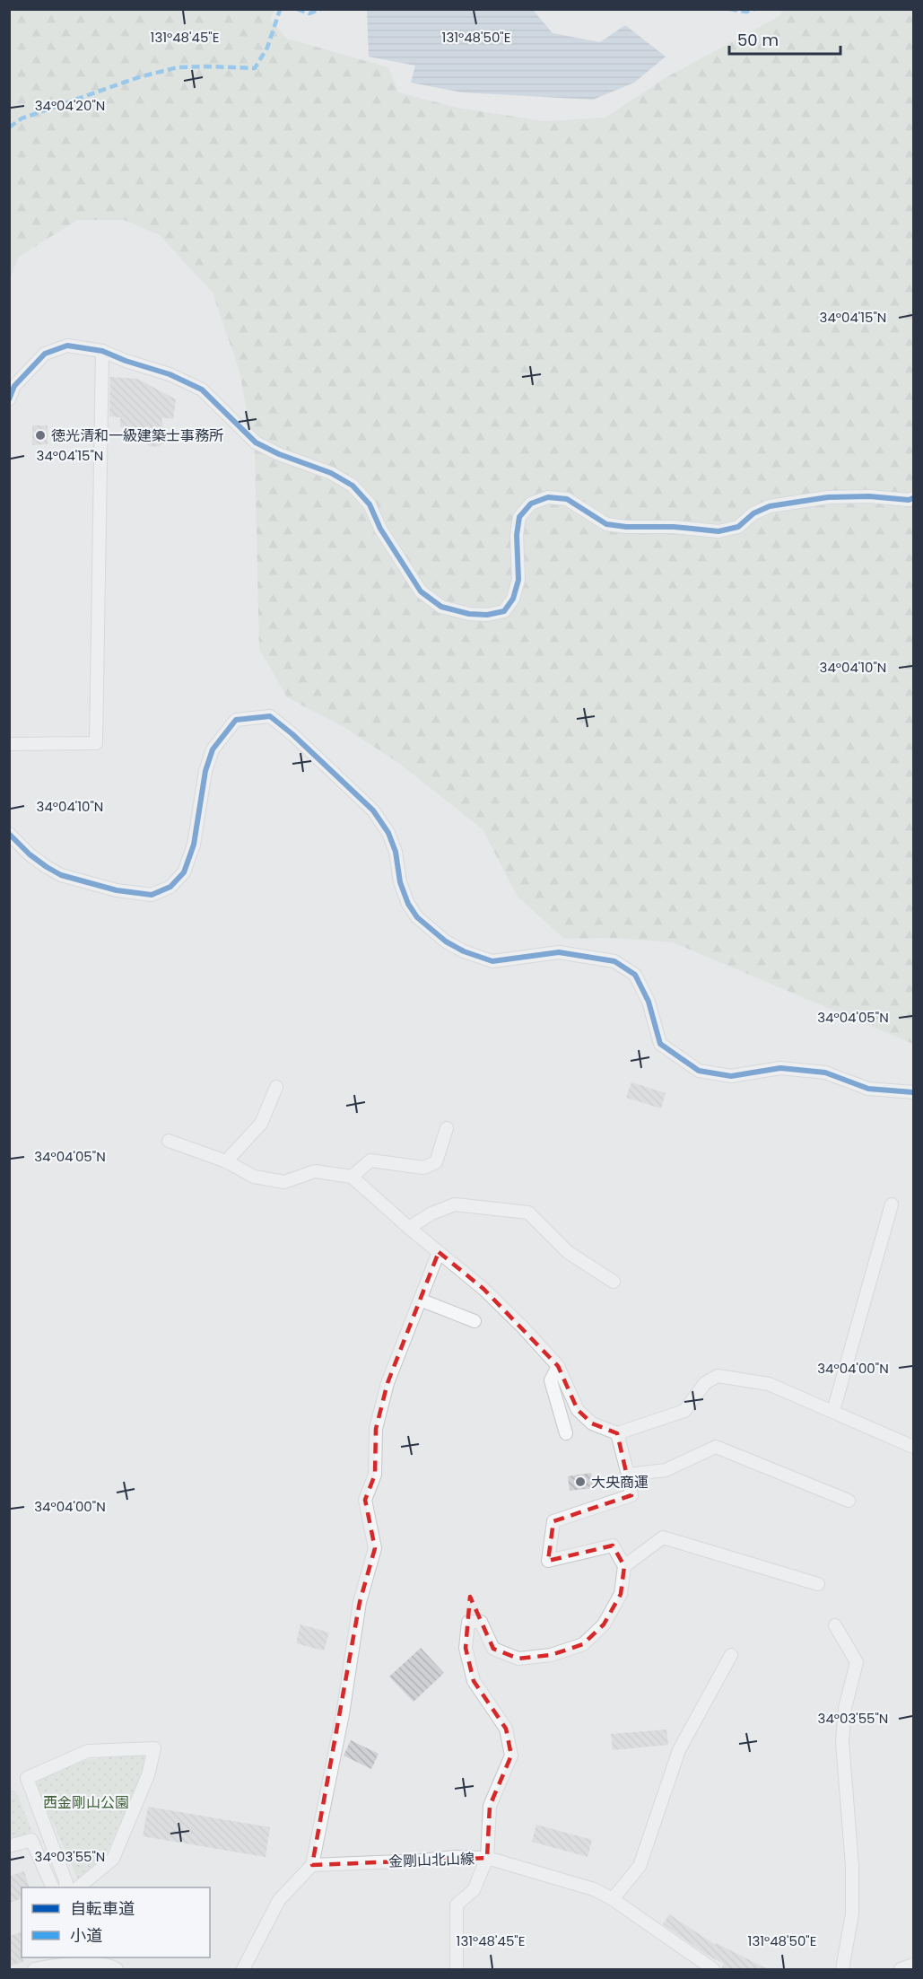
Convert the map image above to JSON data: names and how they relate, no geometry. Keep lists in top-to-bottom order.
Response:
{
  "streets": {
    "street": ["金剛山北山線"]
  },
  "parks": ["西金剛山公園"],
  "places": ["徳光清和一級建築士事務所", "大央商運"],
  "legend": ["自転車道", "小道"],
  "scale_bar": "50 m",
  "coordinates": [
    "131°48'45\"E",
    "131°48'50\"E",
    "34°04'20\"N",
    "34°04'15\"N",
    "34°04'10\"N",
    "34°04'05\"N",
    "34°04'00\"N",
    "34°03'55\"N"
  ]
}
